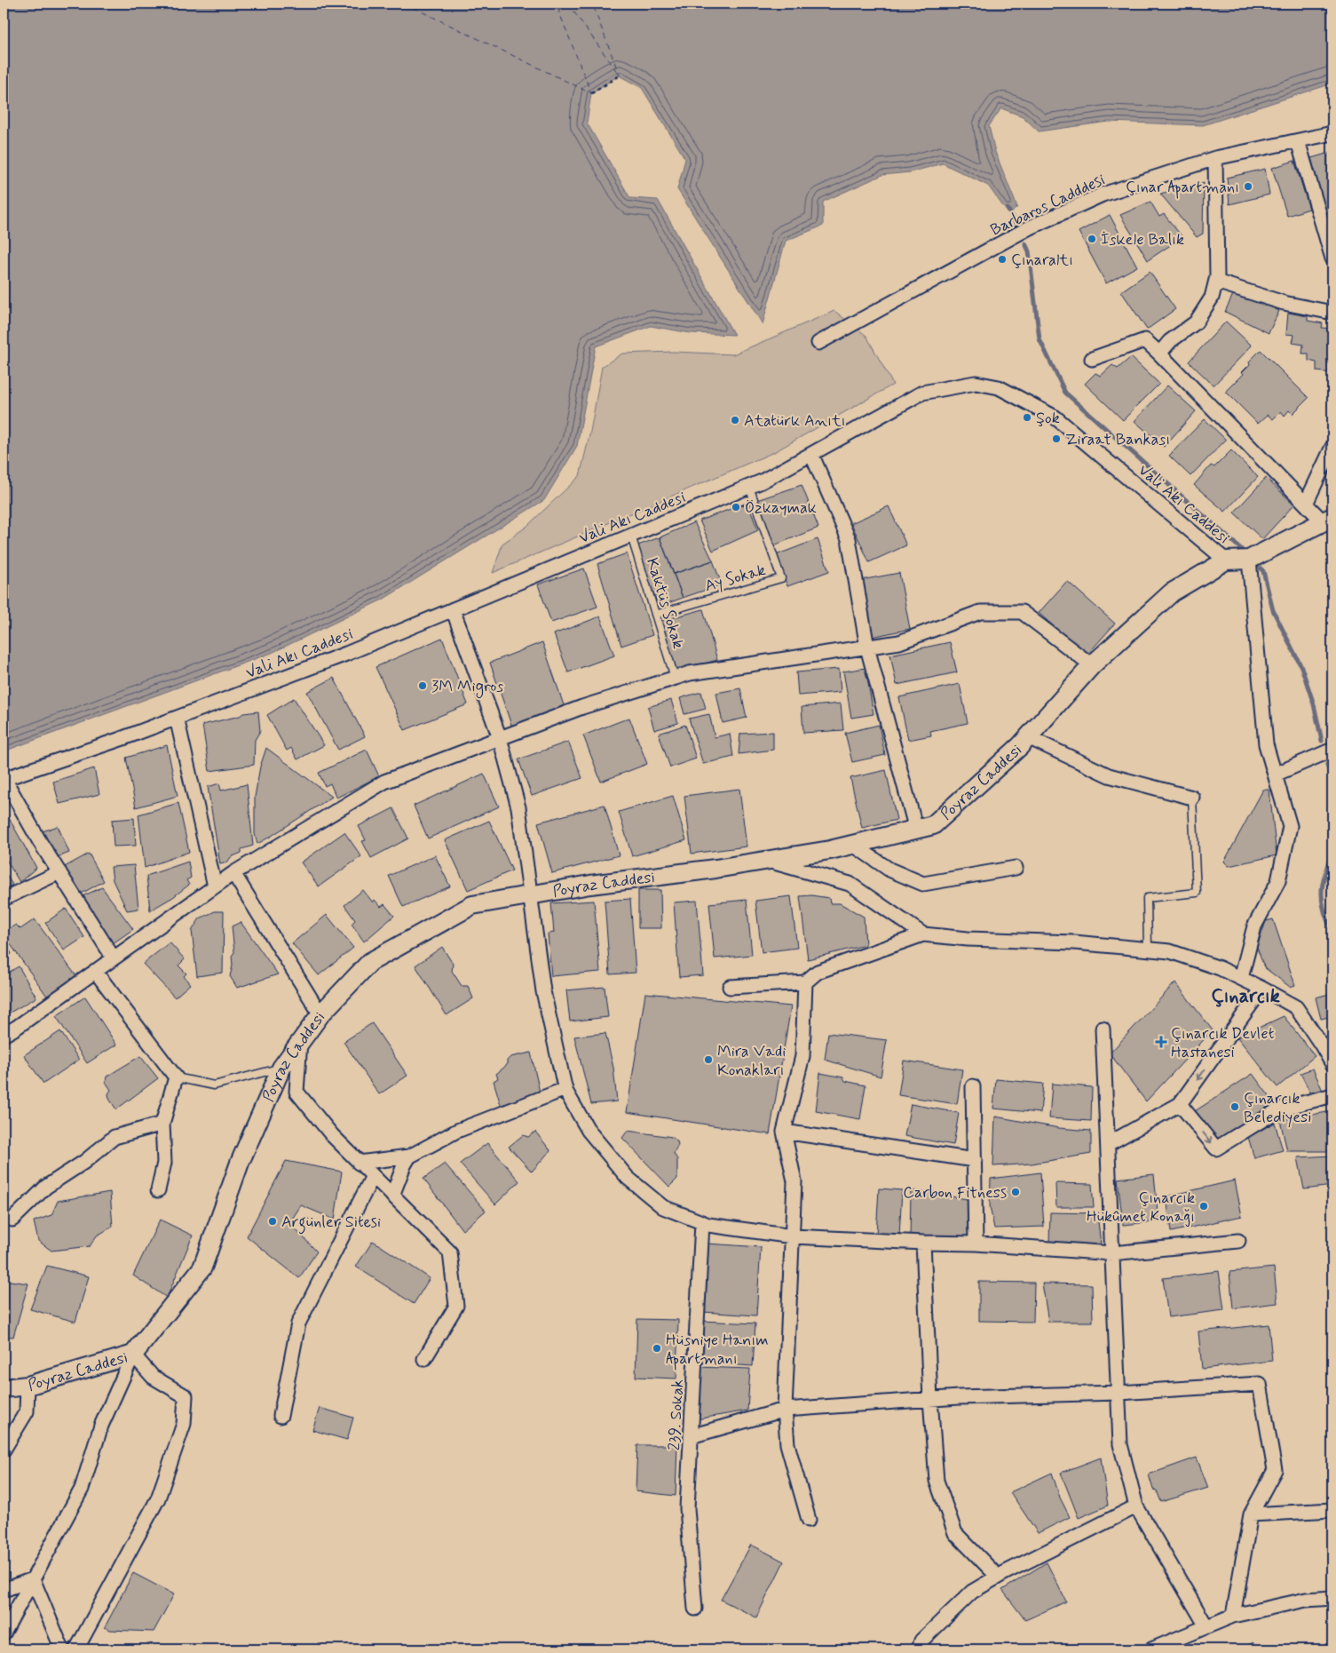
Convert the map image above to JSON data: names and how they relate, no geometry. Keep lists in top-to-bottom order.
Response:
{
  "streets": {
    "street": [
      "Barbaros Cadddesi",
      "Vali Akı Caddesi",
      "Poyraz Caddesi",
      "239. Sokak"
    ],
    "lane": ["Ay Sokak", "Kaktüs Sokak"]
  },
  "crossings": [
    ["Vali Akı Caddesi", "Ay Sokak"],
    ["Vali Akı Caddesi", "Kaktüs Sokak"],
    ["Vali Akı Caddesi", "Poyraz Caddesi"],
    ["Ay Sokak", "Kaktüs Sokak"]
  ],
  "districts": ["Çınarcık"],
  "places": {
    "other": [
      "Çınar Apartmanı",
      "İskele Balık",
      "Çınaraltı",
      "Şok",
      "Atatürk Anıtı",
      "Ziraat Bankası",
      "Özkaymak",
      "3M Migros",
      "Mira Vadi Konakları",
      "Çınarcık Belediyesi",
      "Carbon Fitness",
      "Çınarcık Hükûmet Konağı",
      "Argünler Sitesi",
      "Hüsniye Hanım Apartmanı"
    ],
    "health": ["Çınarcık Devlet Hastanesi"]
  }
}
